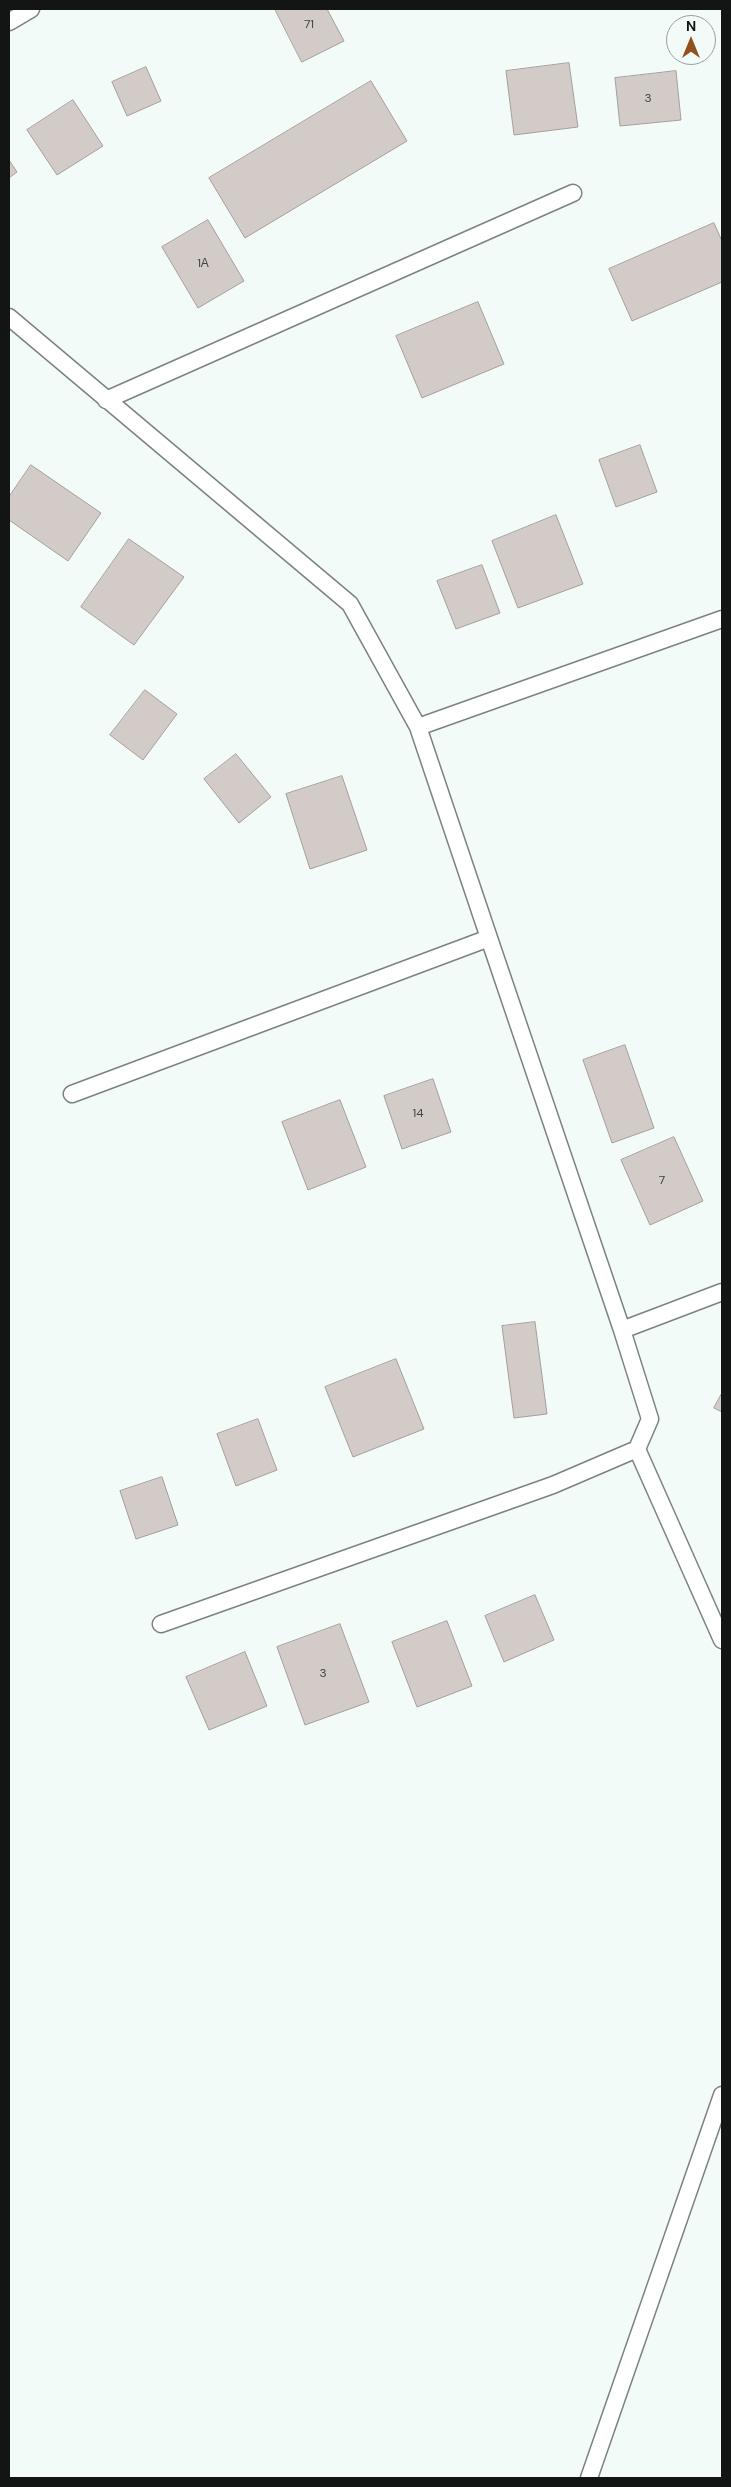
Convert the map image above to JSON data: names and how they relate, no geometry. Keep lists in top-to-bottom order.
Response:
{
  "house_numbers": [
    "71",
    "3",
    "1А",
    "14",
    "7",
    "3"
  ],
  "north": "top"
}
